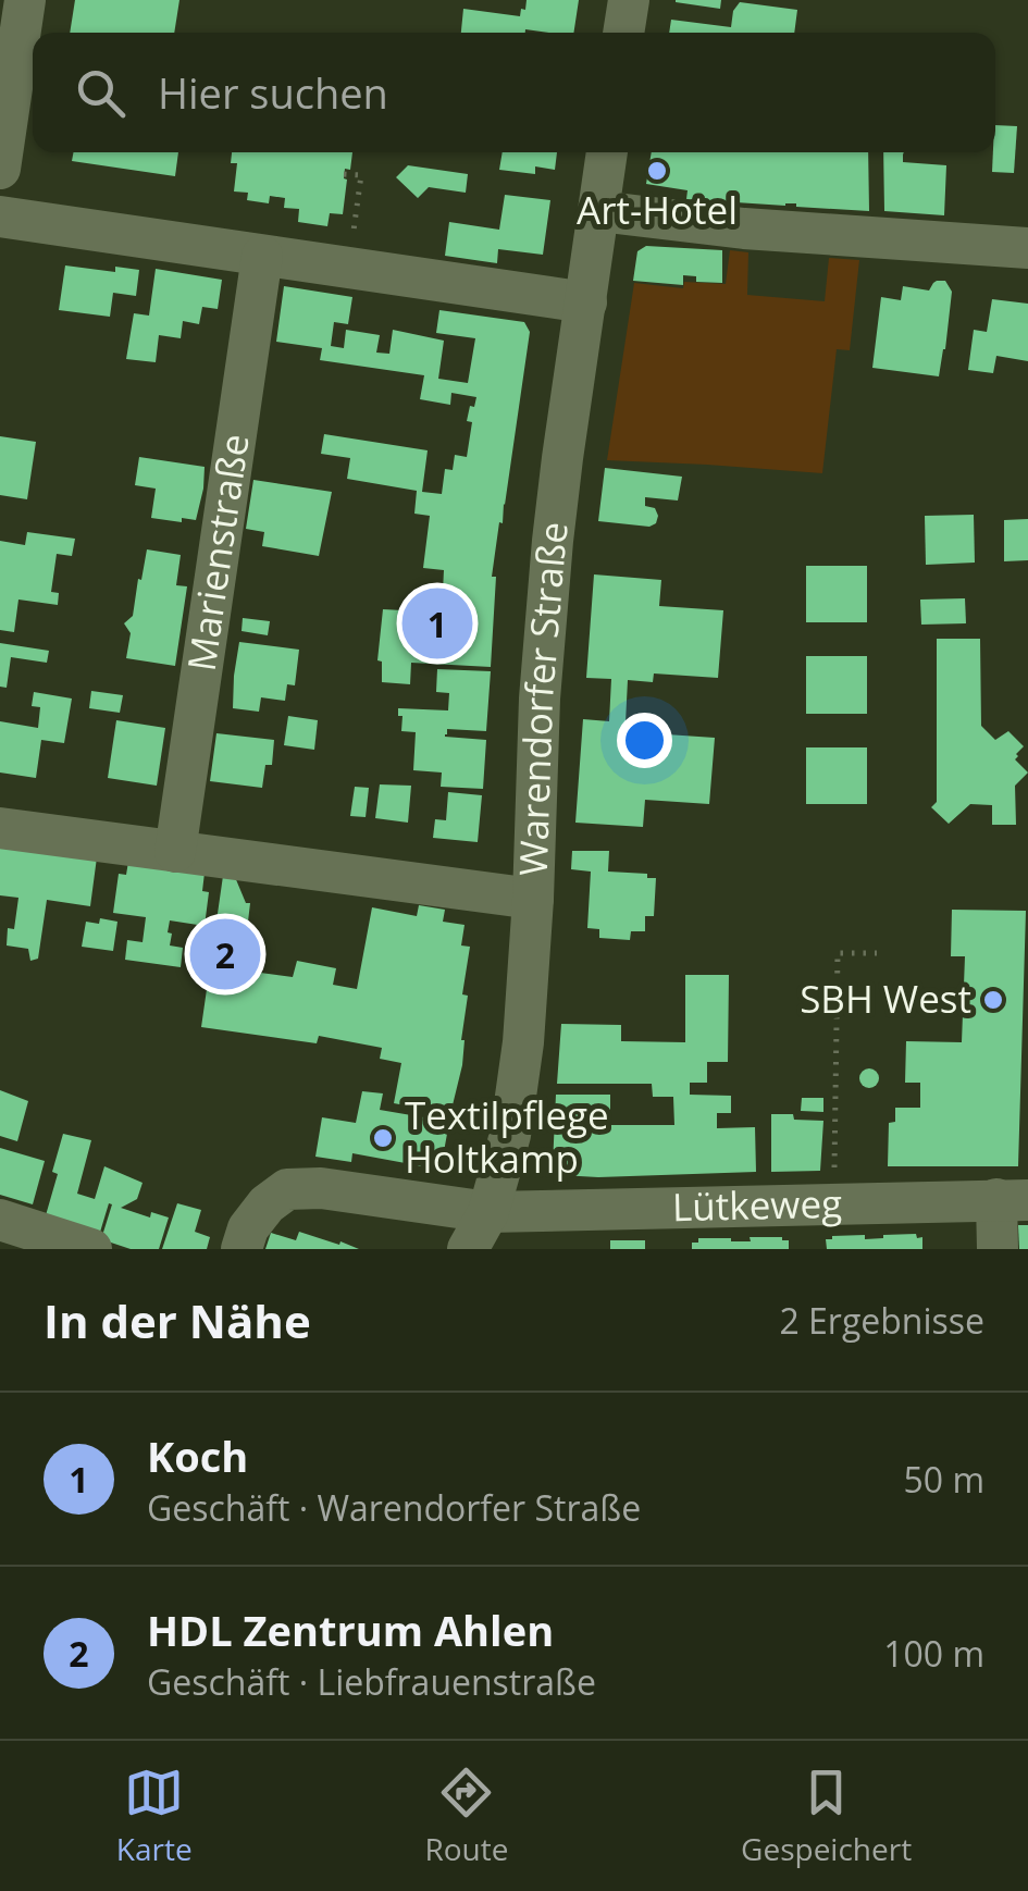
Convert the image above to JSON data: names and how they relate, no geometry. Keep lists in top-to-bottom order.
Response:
{
  "streets": {
    "street": ["Marienstraße", "Warendorfer Straße", "Lütkeweg"]
  },
  "crossings": [
    ["Warendorfer Straße", "Lütkeweg"]
  ],
  "places": ["Art-Hotel", "SBH West", "Textilpflege Holtkamp"],
  "page": {
    "search": "Hier suchen",
    "pins": ["1", "2"],
    "heading": ["In der Nähe", "2 Ergebnisse"],
    "list": [
      {
        "mark": "1",
        "name": "Koch",
        "note": "Geschäft · Warendorfer Straße",
        "value": "50 m"
      },
      {
        "mark": "2",
        "name": "HDL Zentrum Ahlen",
        "note": "Geschäft · Liebfrauenstraße",
        "value": "100 m"
      }
    ],
    "nav": ["Karte", "Route", "Gespeichert"]
  }
}
